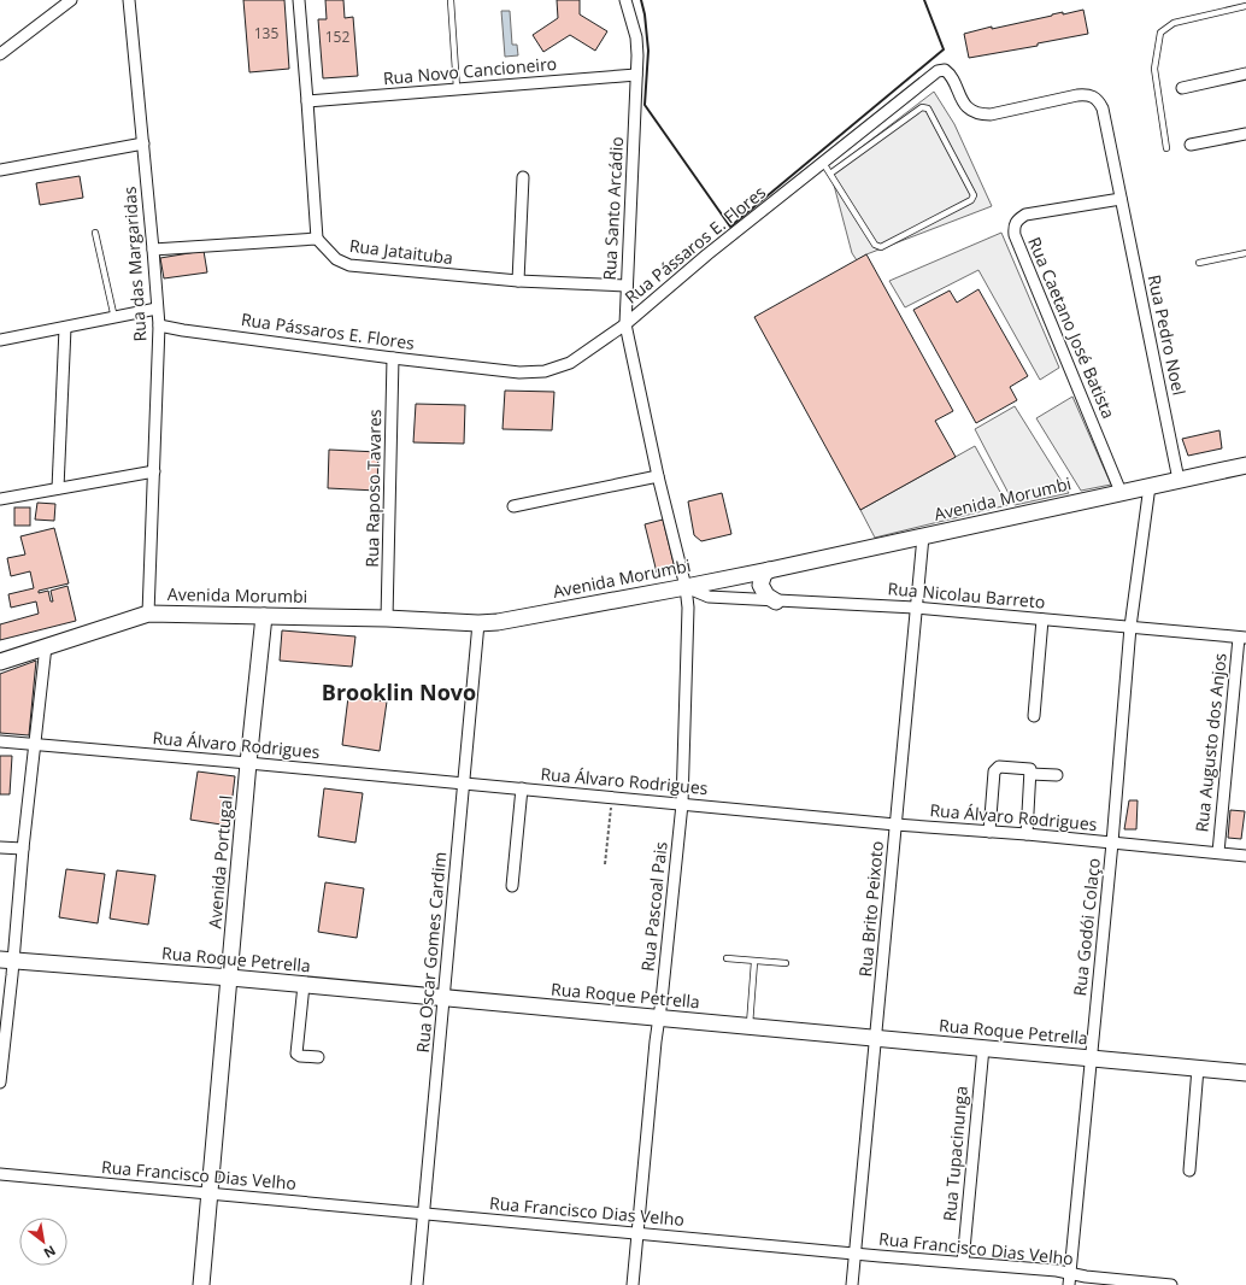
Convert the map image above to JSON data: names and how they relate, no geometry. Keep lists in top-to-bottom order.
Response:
{
  "streets": {
    "street": [
      "Rua Novo Cancioneiro",
      "Rua Santo Arcádio",
      "Rua Pássaros E. Flores",
      "Rua Jataituba",
      "Rua das Margaridas",
      "Rua Caetano José Batista",
      "Rua Pedro Noel",
      "Rua Raposo Tavares",
      "Avenida Morumbi",
      "Rua Nicolau Barreto",
      "Rua Augusto dos Anjos",
      "Rua Álvaro Rodrigues",
      "Avenida Portugal",
      "Rua Pascoal Pais",
      "Rua Brito Peixoto",
      "Rua Godói Colaço",
      "Rua Oscar Gomes Cardim",
      "Rua Roque Petrella",
      "Rua Tupacinunga",
      "Rua Francisco Dias Velho"
    ]
  },
  "crossings": [
    ["Rua Novo Cancioneiro", "Rua Santo Arcádio"],
    ["Rua Santo Arcádio", "Rua Pássaros E. Flores"],
    ["Rua Santo Arcádio", "Rua Jataituba"],
    ["Rua Santo Arcádio", "Avenida Morumbi"],
    ["Rua Santo Arcádio", "Rua Nicolau Barreto"],
    ["Rua Santo Arcádio", "Rua Pascoal Pais"],
    ["Rua Pássaros E. Flores", "Rua das Margaridas"],
    ["Rua Pássaros E. Flores", "Rua Caetano José Batista"],
    ["Rua Pássaros E. Flores", "Rua Pedro Noel"],
    ["Rua Pássaros E. Flores", "Rua Raposo Tavares"],
    ["Rua das Margaridas", "Avenida Morumbi"],
    ["Rua Caetano José Batista", "Rua Pedro Noel"],
    ["Rua Caetano José Batista", "Avenida Morumbi"],
    ["Rua Pedro Noel", "Avenida Morumbi"],
    ["Rua Raposo Tavares", "Avenida Morumbi"],
    ["Avenida Morumbi", "Rua Nicolau Barreto"],
    ["Avenida Morumbi", "Avenida Portugal"],
    ["Avenida Morumbi", "Rua Pascoal Pais"],
    ["Avenida Morumbi", "Rua Brito Peixoto"],
    ["Avenida Morumbi", "Rua Godói Colaço"],
    ["Avenida Morumbi", "Rua Oscar Gomes Cardim"],
    ["Rua Nicolau Barreto", "Rua Augusto dos Anjos"],
    ["Rua Nicolau Barreto", "Rua Pascoal Pais"],
    ["Rua Nicolau Barreto", "Rua Brito Peixoto"],
    ["Rua Nicolau Barreto", "Rua Godói Colaço"],
    ["Rua Augusto dos Anjos", "Rua Álvaro Rodrigues"],
    ["Rua Álvaro Rodrigues", "Avenida Portugal"],
    ["Rua Álvaro Rodrigues", "Rua Pascoal Pais"],
    ["Rua Álvaro Rodrigues", "Rua Brito Peixoto"],
    ["Rua Álvaro Rodrigues", "Rua Godói Colaço"],
    ["Rua Álvaro Rodrigues", "Rua Oscar Gomes Cardim"],
    ["Avenida Portugal", "Rua Roque Petrella"],
    ["Avenida Portugal", "Rua Francisco Dias Velho"],
    ["Rua Pascoal Pais", "Rua Roque Petrella"],
    ["Rua Pascoal Pais", "Rua Francisco Dias Velho"],
    ["Rua Brito Peixoto", "Rua Roque Petrella"],
    ["Rua Brito Peixoto", "Rua Francisco Dias Velho"],
    ["Rua Godói Colaço", "Rua Roque Petrella"],
    ["Rua Godói Colaço", "Rua Francisco Dias Velho"],
    ["Rua Oscar Gomes Cardim", "Rua Roque Petrella"],
    ["Rua Oscar Gomes Cardim", "Rua Francisco Dias Velho"],
    ["Rua Roque Petrella", "Rua Tupacinunga"],
    ["Rua Tupacinunga", "Rua Francisco Dias Velho"]
  ],
  "districts": ["Brooklin Novo"],
  "house_numbers": ["135", "152"],
  "north": "bottom right"
}
